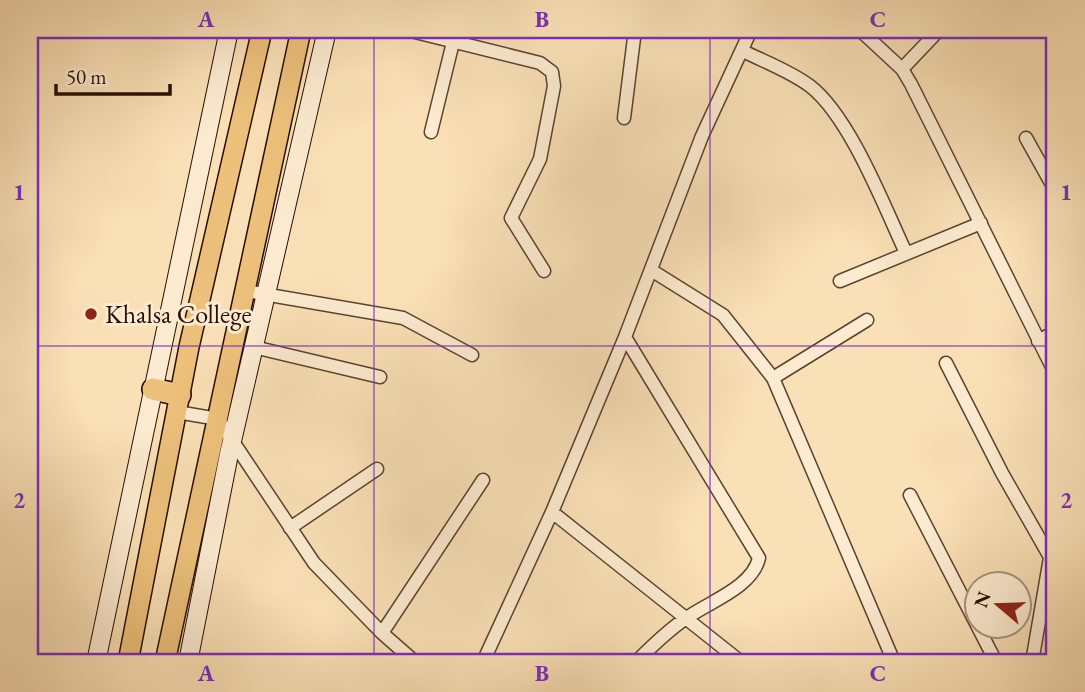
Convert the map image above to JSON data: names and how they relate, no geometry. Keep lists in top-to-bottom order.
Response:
{
  "places": ["Khalsa College"],
  "scale_bar": "50 m",
  "north": "left",
  "grid": {
    "columns": ["A", "B", "C"],
    "rows": ["1", "2"]
  }
}
